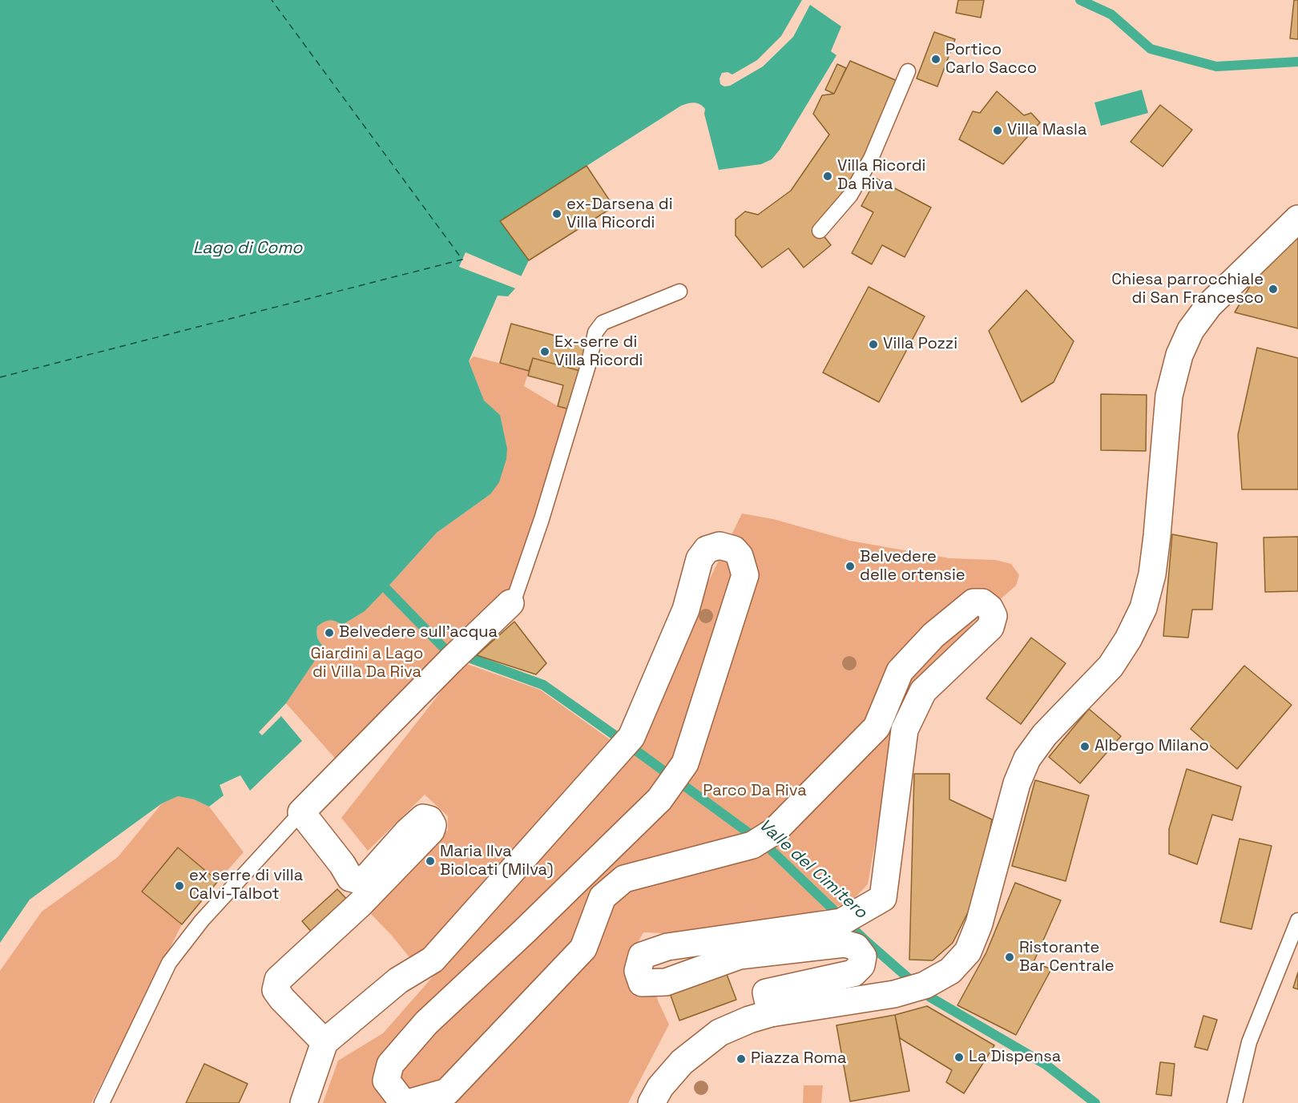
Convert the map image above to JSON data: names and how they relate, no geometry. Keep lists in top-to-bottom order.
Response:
{
  "water": ["Lago di Como", "Valle del Cimitero"],
  "parks": ["Giardini a Lago di Villa Da Riva", "Parco Da Riva"],
  "places": [
    "Portico Carlo Sacco",
    "Villa Masla",
    "Villa Ricordi Da Riva",
    "ex-Darsena di Villa Ricordi",
    "Chiesa parrocchiale di San Francesco",
    "Villa Pozzi",
    "Ex-serre di Villa Ricordi",
    "Belvedere delle ortensie",
    "Belvedere sull'acqua",
    "Albergo Milano",
    "Maria Ilva Biolcati (Milva)",
    "ex serre di villa Calvi-Talbot",
    "Ristorante Bar Centrale",
    "La Dispensa",
    "Piazza Roma"
  ]
}
